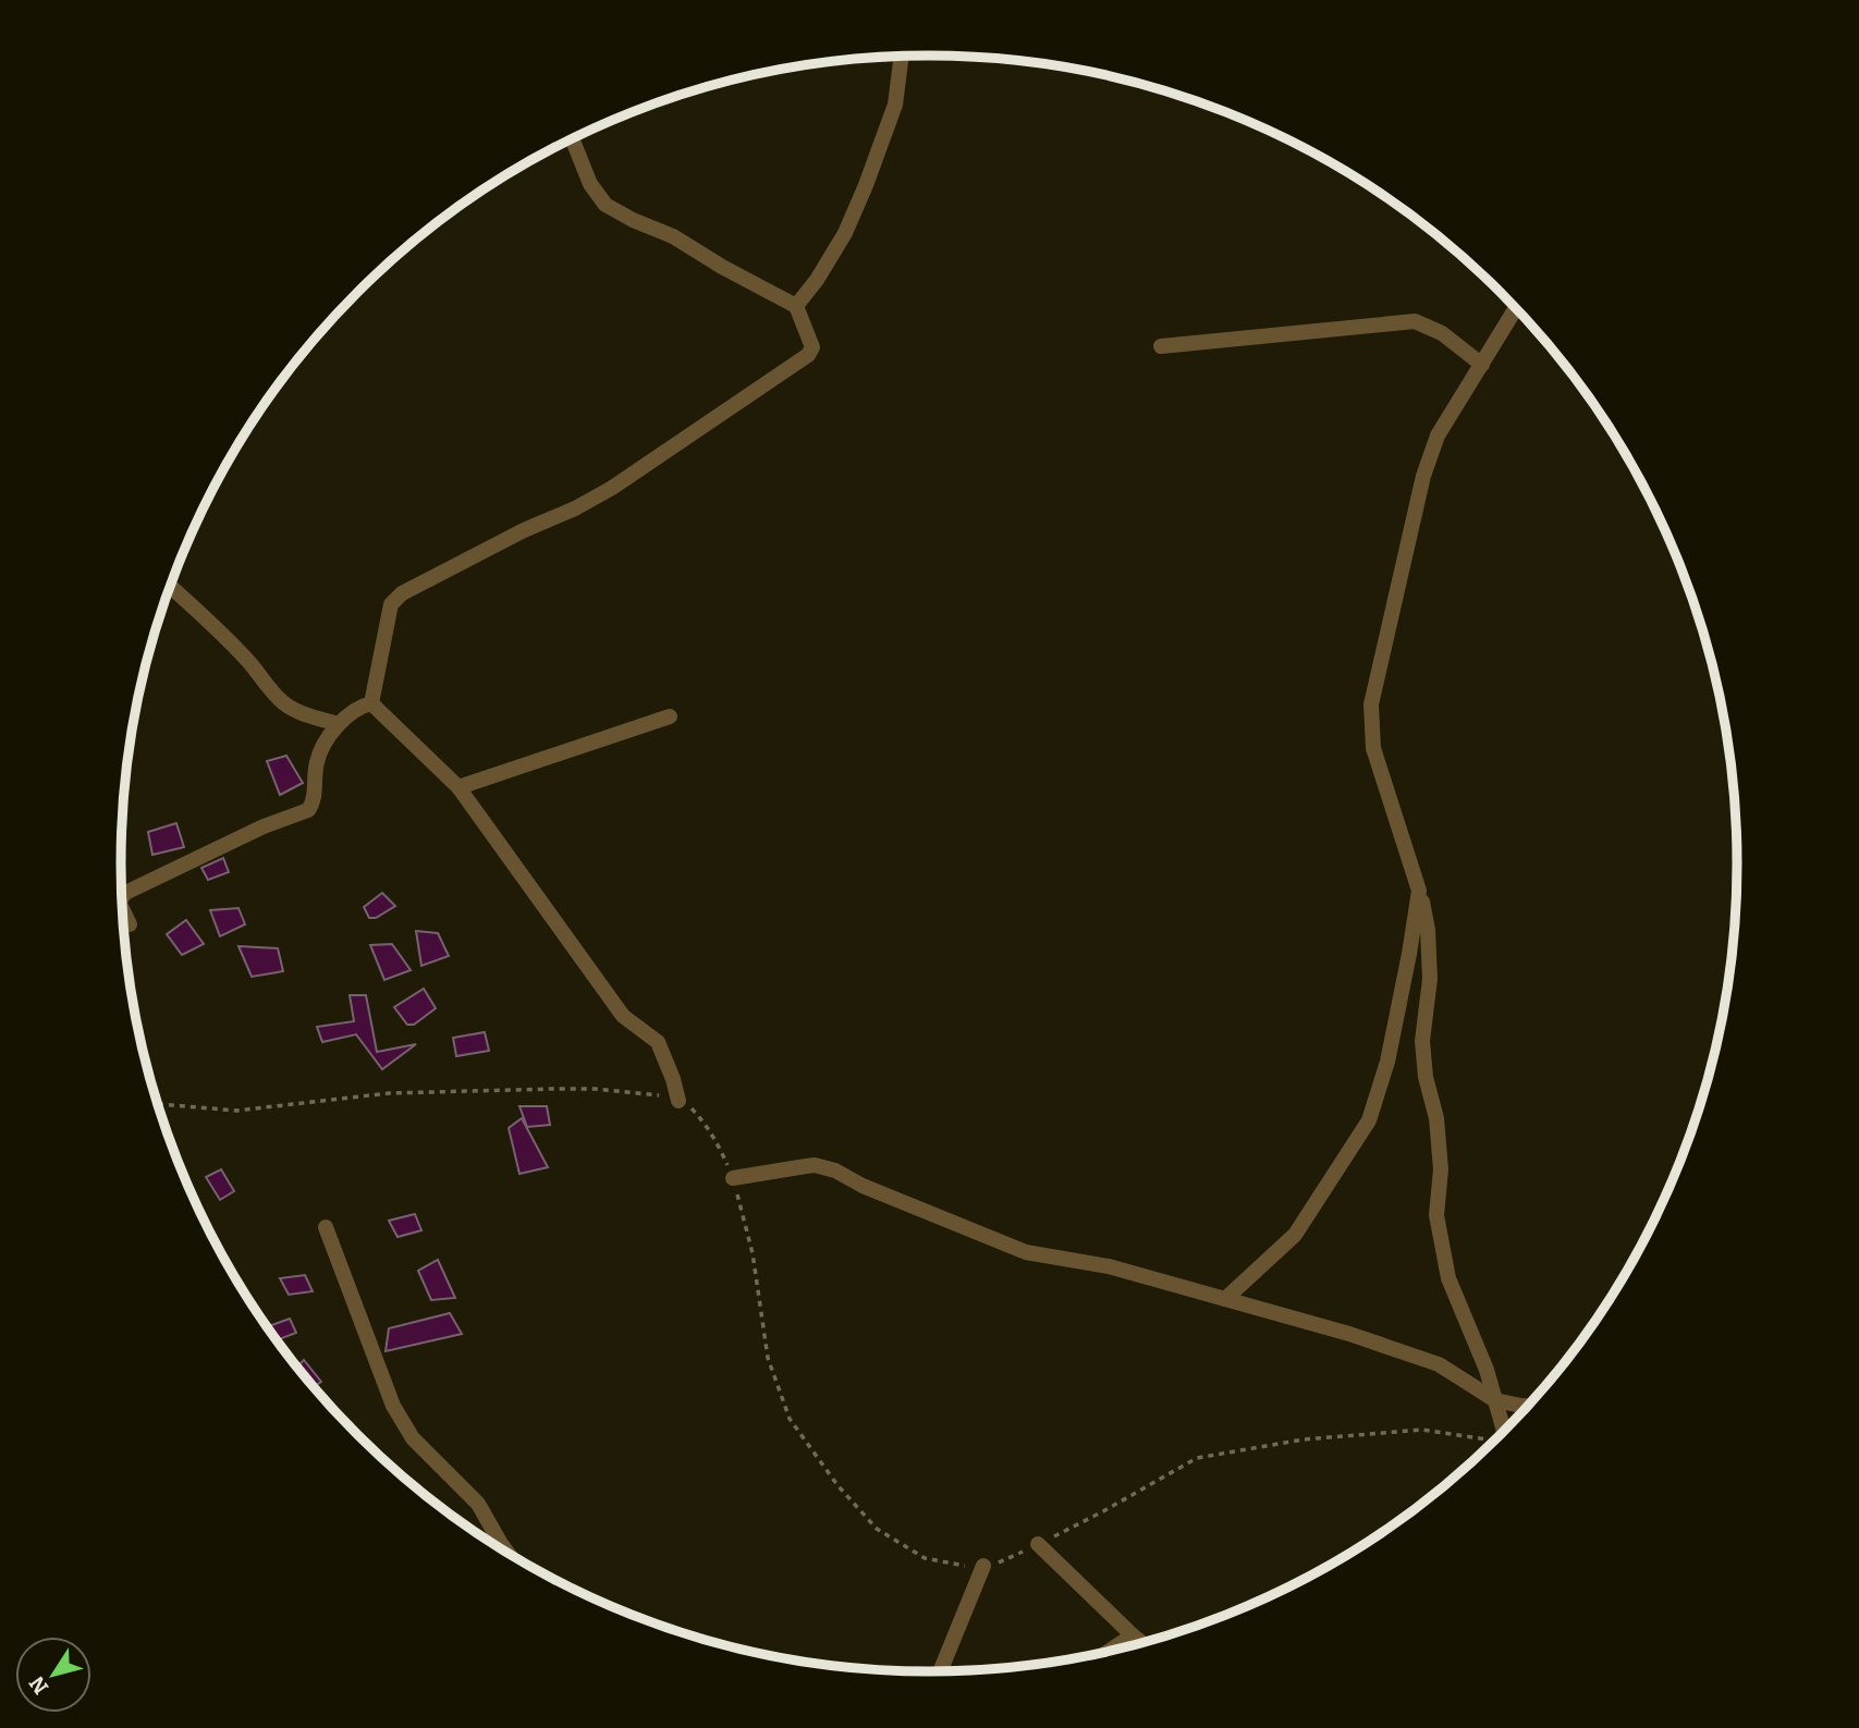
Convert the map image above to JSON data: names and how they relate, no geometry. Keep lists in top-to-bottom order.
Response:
{
  "north": "bottom left"
}
